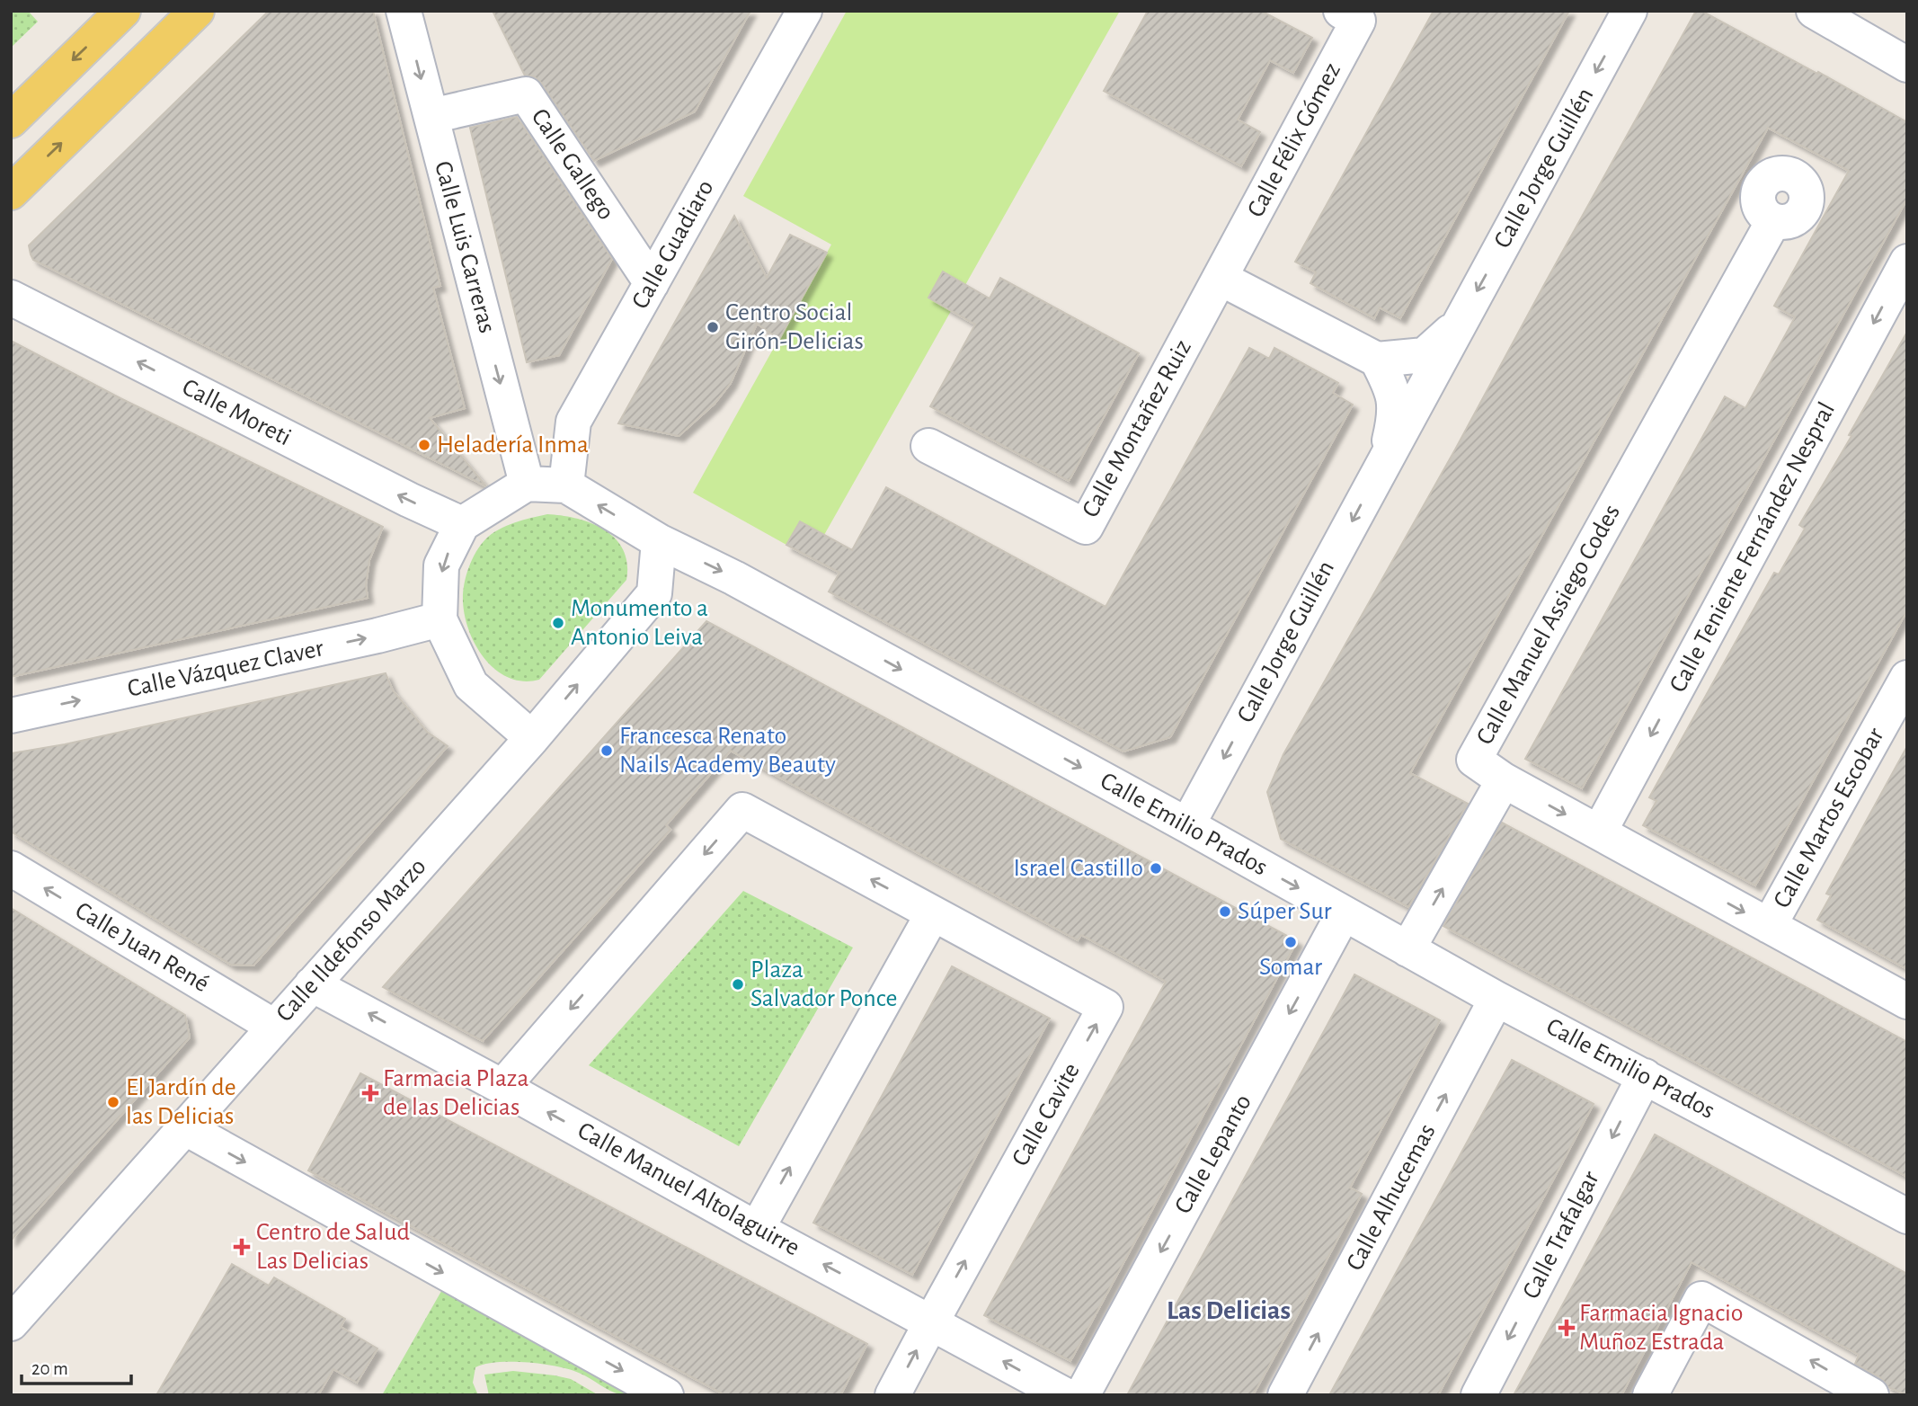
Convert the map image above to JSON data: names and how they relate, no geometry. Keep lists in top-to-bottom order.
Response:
{
  "streets": {
    "street": [
      "Calle Félix Gómez",
      "Calle Gallego",
      "Calle Jorge Guillén",
      "Calle Guadiaro",
      "Calle Luis Carreras",
      "Calle Moreti",
      "Calle Montañez Ruiz",
      "Calle Teniente Fernández Nespral",
      "Calle Manuel Assiego Codes",
      "Calle Vázquez Claver",
      "Calle Martos Escobar",
      "Calle Emilio Prados",
      "Calle Ildefonso Marzo",
      "Calle Juan René",
      "Calle Cavite",
      "Calle Lepanto",
      "Calle Manuel Altolaguirre",
      "Calle Alhucemas",
      "Calle Trafalgar"
    ]
  },
  "crossings": [
    ["Calle Félix Gómez", "Calle Montañez Ruiz"],
    ["Calle Gallego", "Calle Guadiaro"],
    ["Calle Gallego", "Calle Luis Carreras"],
    ["Calle Jorge Guillén", "Calle Emilio Prados"],
    ["Calle Guadiaro", "Calle Emilio Prados"],
    ["Calle Teniente Fernández Nespral", "Calle Manuel Assiego Codes"],
    ["Calle Manuel Assiego Codes", "Calle Martos Escobar"],
    ["Calle Emilio Prados", "Calle Ildefonso Marzo"],
    ["Calle Emilio Prados", "Calle Lepanto"],
    ["Calle Emilio Prados", "Calle Alhucemas"],
    ["Calle Emilio Prados", "Calle Trafalgar"],
    ["Calle Ildefonso Marzo", "Calle Juan René"],
    ["Calle Ildefonso Marzo", "Calle Manuel Altolaguirre"],
    ["Calle Cavite", "Calle Manuel Altolaguirre"]
  ],
  "one_way": [
    "Calle Jorge Guillén",
    "Calle Luis Carreras",
    "Calle Moreti",
    "Calle Teniente Fernández Nespral",
    "Calle Vázquez Claver",
    "Calle Juan René",
    "Calle Lepanto",
    "Calle Alhucemas",
    "Calle Trafalgar"
  ],
  "districts": ["Las Delicias"],
  "places": {
    "other": [
      "Centro Social Girón-Delicias",
      "Heladería Inma",
      "Monumento a Antonio Leiva",
      "Francesca Renato Nails Academy Beauty",
      "Israel Castillo",
      "Súper Sur",
      "Somar",
      "Plaza Salvador Ponce",
      "El Jardín de las Delicias"
    ],
    "health": ["Farmacia Plaza de las Delicias", "Centro de Salud Las Delicias", "Farmacia Ignacio Muñoz Estrada"]
  },
  "scale_bar": "20 m"
}
